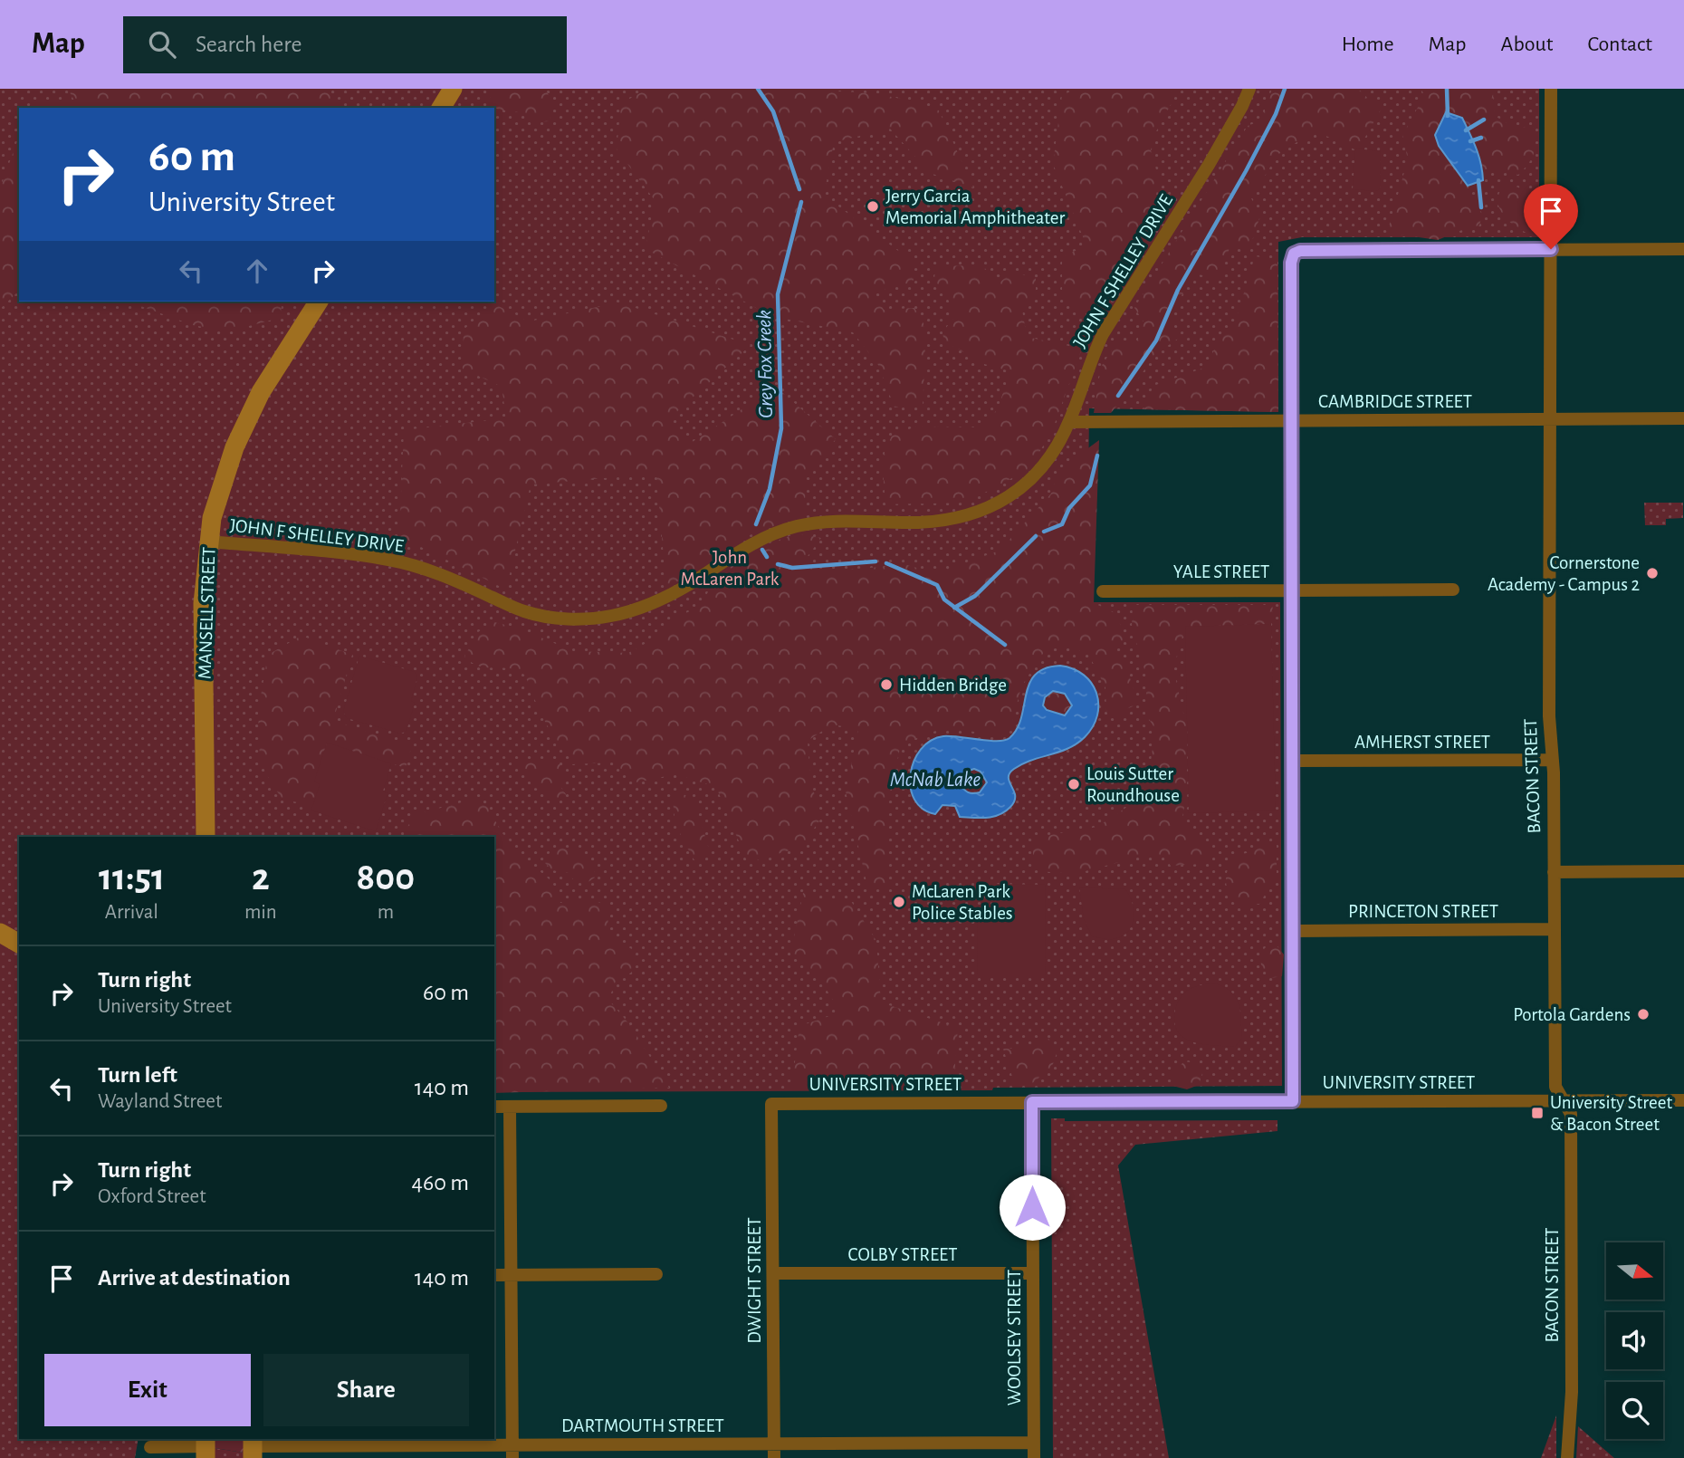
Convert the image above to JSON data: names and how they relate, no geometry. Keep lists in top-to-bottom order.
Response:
{
  "streets": {
    "street": [
      "JOHN F SHELLEY DRIVE",
      "CAMBRIDGE STREET",
      "YALE STREET",
      "MANSELL STREET",
      "AMHERST STREET",
      "BACON STREET",
      "PRINCETON STREET",
      "UNIVERSITY STREET",
      "COLBY STREET",
      "DWIGHT STREET",
      "WOOLSEY STREET",
      "DARTMOUTH STREET"
    ]
  },
  "crossings": [
    ["JOHN F SHELLEY DRIVE", "CAMBRIDGE STREET"],
    ["JOHN F SHELLEY DRIVE", "MANSELL STREET"],
    ["CAMBRIDGE STREET", "BACON STREET"],
    ["AMHERST STREET", "BACON STREET"],
    ["BACON STREET", "PRINCETON STREET"],
    ["BACON STREET", "UNIVERSITY STREET"],
    ["UNIVERSITY STREET", "DWIGHT STREET"],
    ["UNIVERSITY STREET", "WOOLSEY STREET"],
    ["COLBY STREET", "DWIGHT STREET"],
    ["COLBY STREET", "WOOLSEY STREET"],
    ["DWIGHT STREET", "DARTMOUTH STREET"],
    ["WOOLSEY STREET", "DARTMOUTH STREET"]
  ],
  "water": ["Grey Fox Creek", "McNab Lake"],
  "parks": ["John McLaren Park"],
  "places": {
    "other": [
      "Jerry Garcia Memorial Amphitheater",
      "Cornerstone Academy - Campus 2",
      "Hidden Bridge",
      "Louis Sutter Roundhouse",
      "McLaren Park Police Stables",
      "Portola Gardens"
    ],
    "transit": ["University Street & Bacon Street"]
  },
  "north": "right",
  "page": {
    "header": "Map",
    "search": "Search here",
    "nav": [
      "Home",
      "Map",
      "About",
      "Contact"
    ],
    "turn": ["60 m", "University Street"],
    "eta": [
      "11:51",
      "Arrival",
      "2",
      "min",
      "800",
      "m"
    ],
    "list": [
      {
        "name": "Turn right",
        "note": "University Street",
        "value": "60 m"
      },
      {
        "name": "Turn left",
        "note": "Wayland Street",
        "value": "140 m"
      },
      {
        "name": "Turn right",
        "note": "Oxford Street",
        "value": "460 m"
      },
      {
        "name": "Arrive at destination",
        "value": "140 m"
      }
    ],
    "buttons": ["Exit", "Share"]
  }
}
